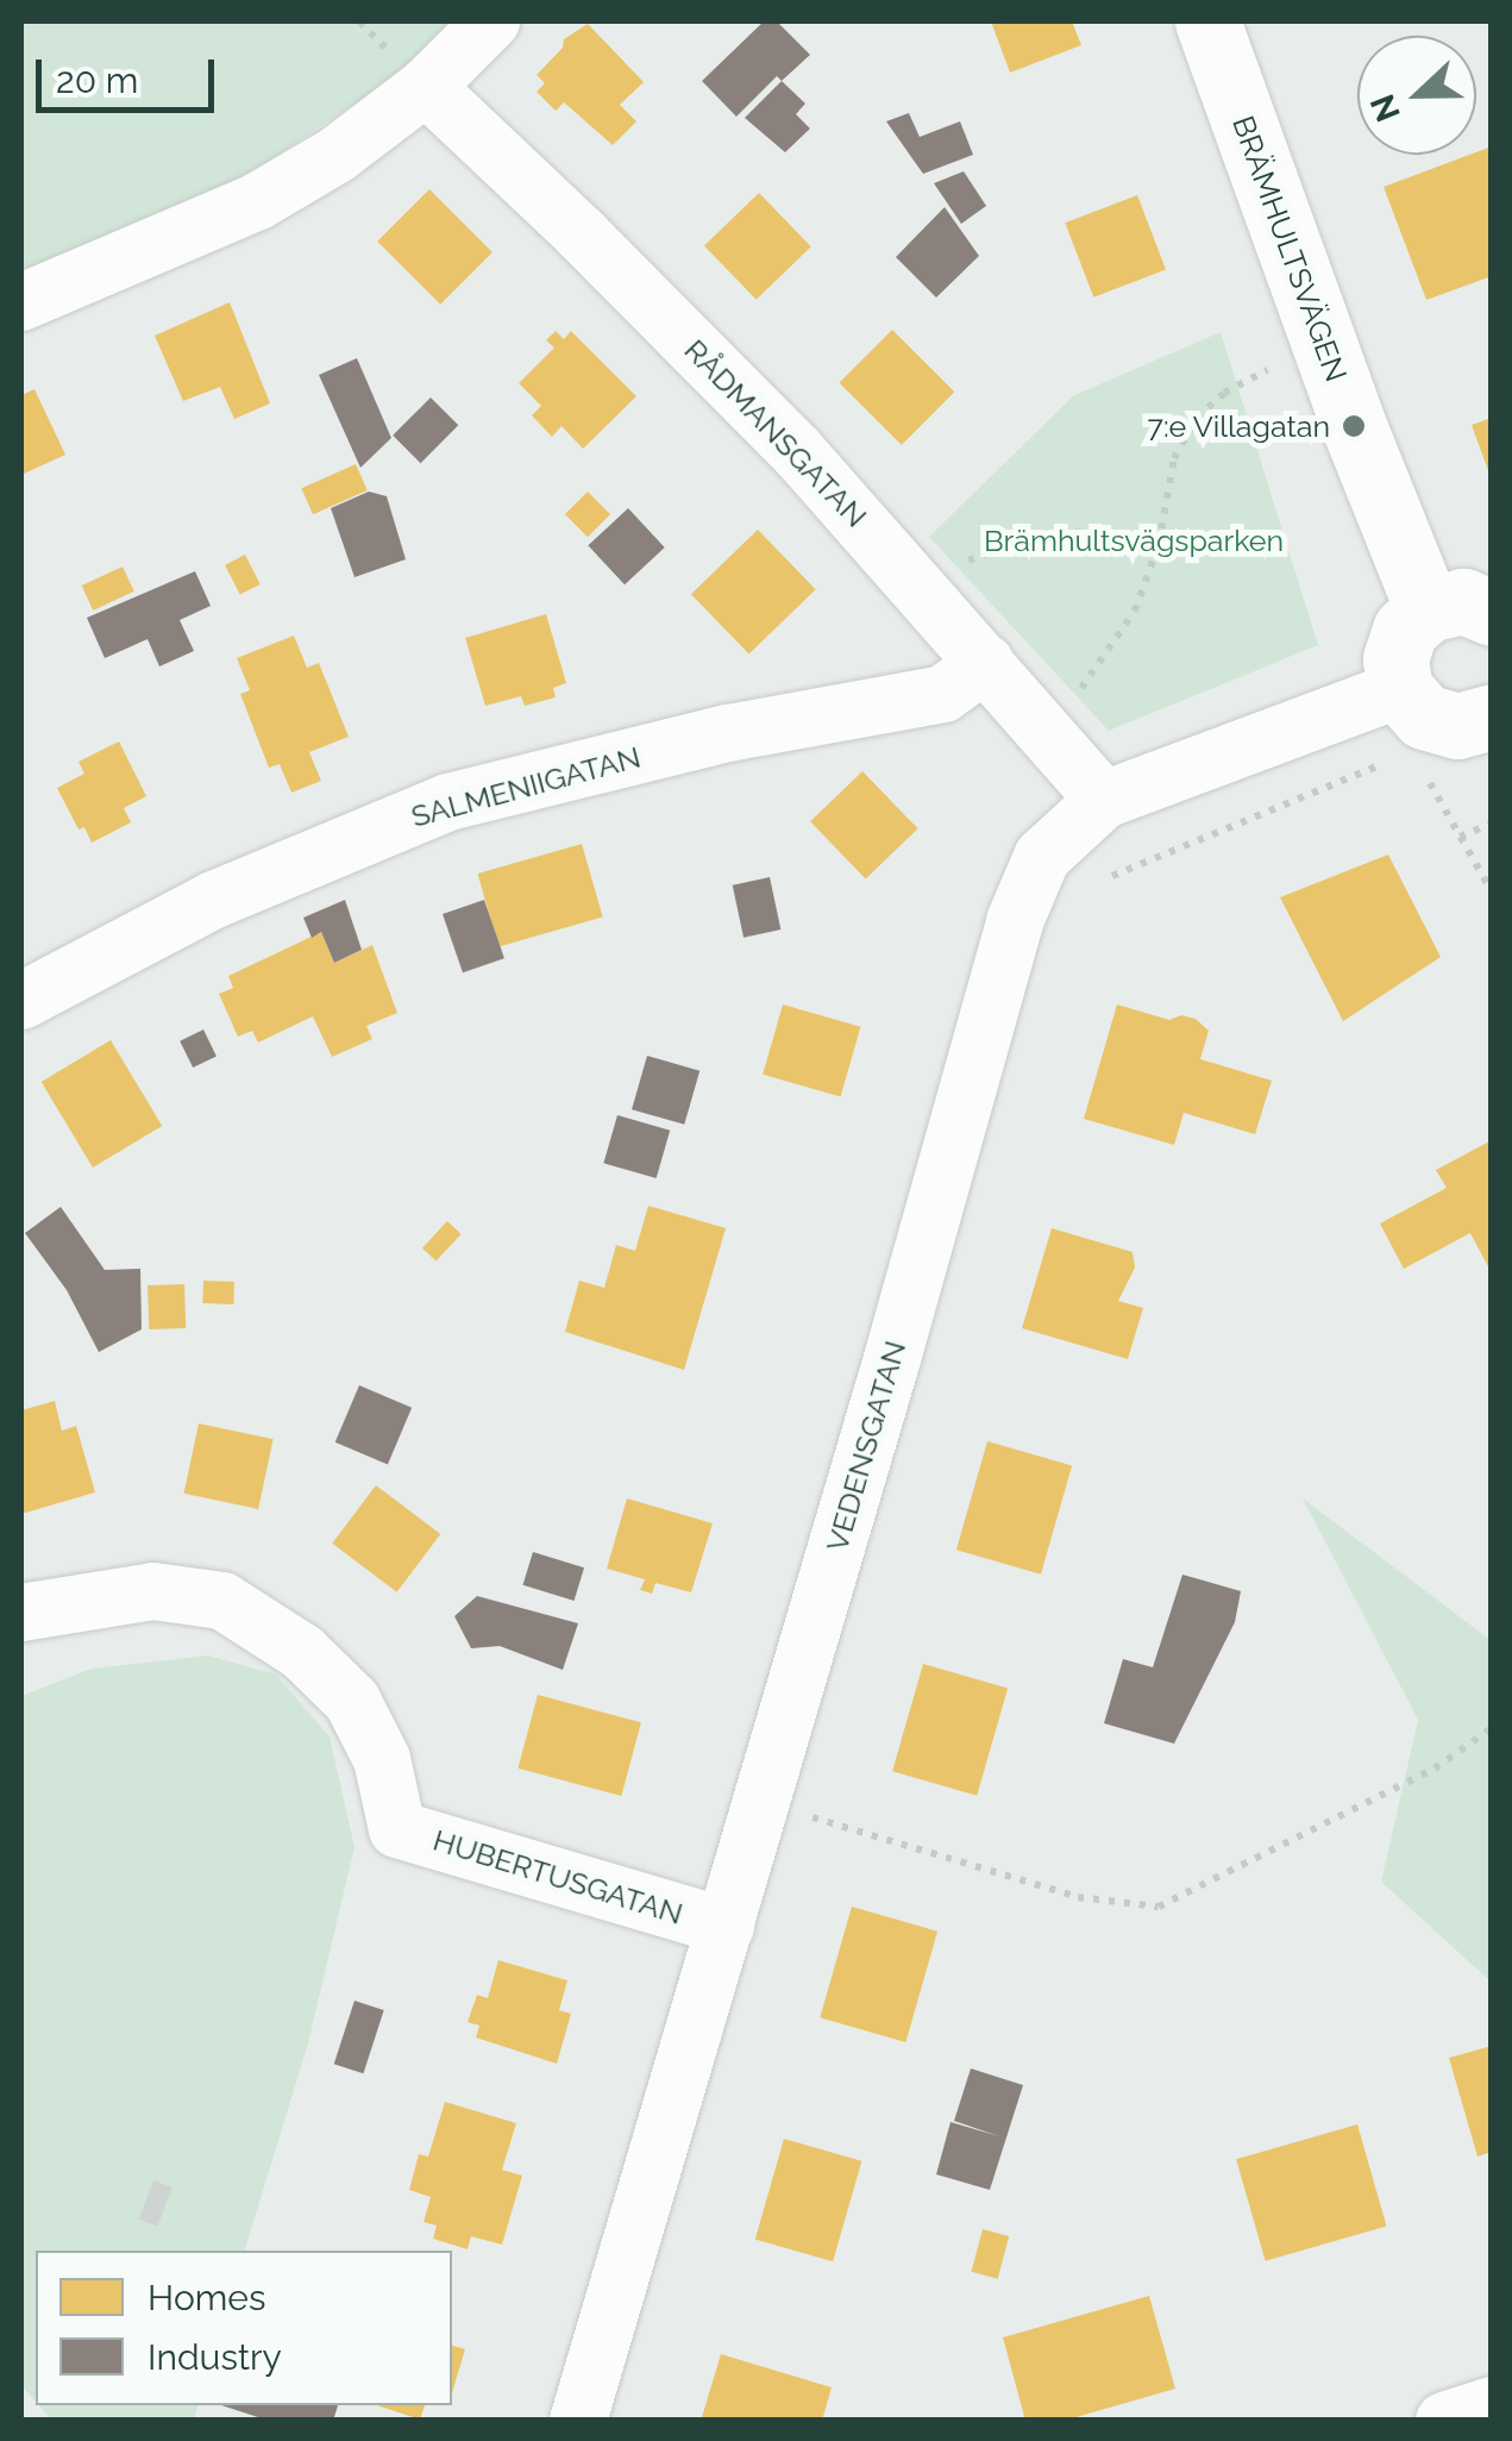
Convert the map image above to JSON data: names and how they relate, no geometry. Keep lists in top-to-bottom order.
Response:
{
  "streets": {
    "street": [
      "BRÄMHULTSVÄGEN",
      "RÅDMANSGATAN",
      "SALMENIIGATAN",
      "VEDENSGATAN",
      "HUBERTUSGATAN"
    ]
  },
  "crossings": [
    ["RÅDMANSGATAN", "SALMENIIGATAN"],
    ["RÅDMANSGATAN", "VEDENSGATAN"],
    ["VEDENSGATAN", "HUBERTUSGATAN"]
  ],
  "parks": ["Brämhultsvägsparken"],
  "places": ["7:e Villagatan"],
  "legend": ["Homes", "Industry"],
  "scale_bar": "20 m",
  "north": "left"
}
